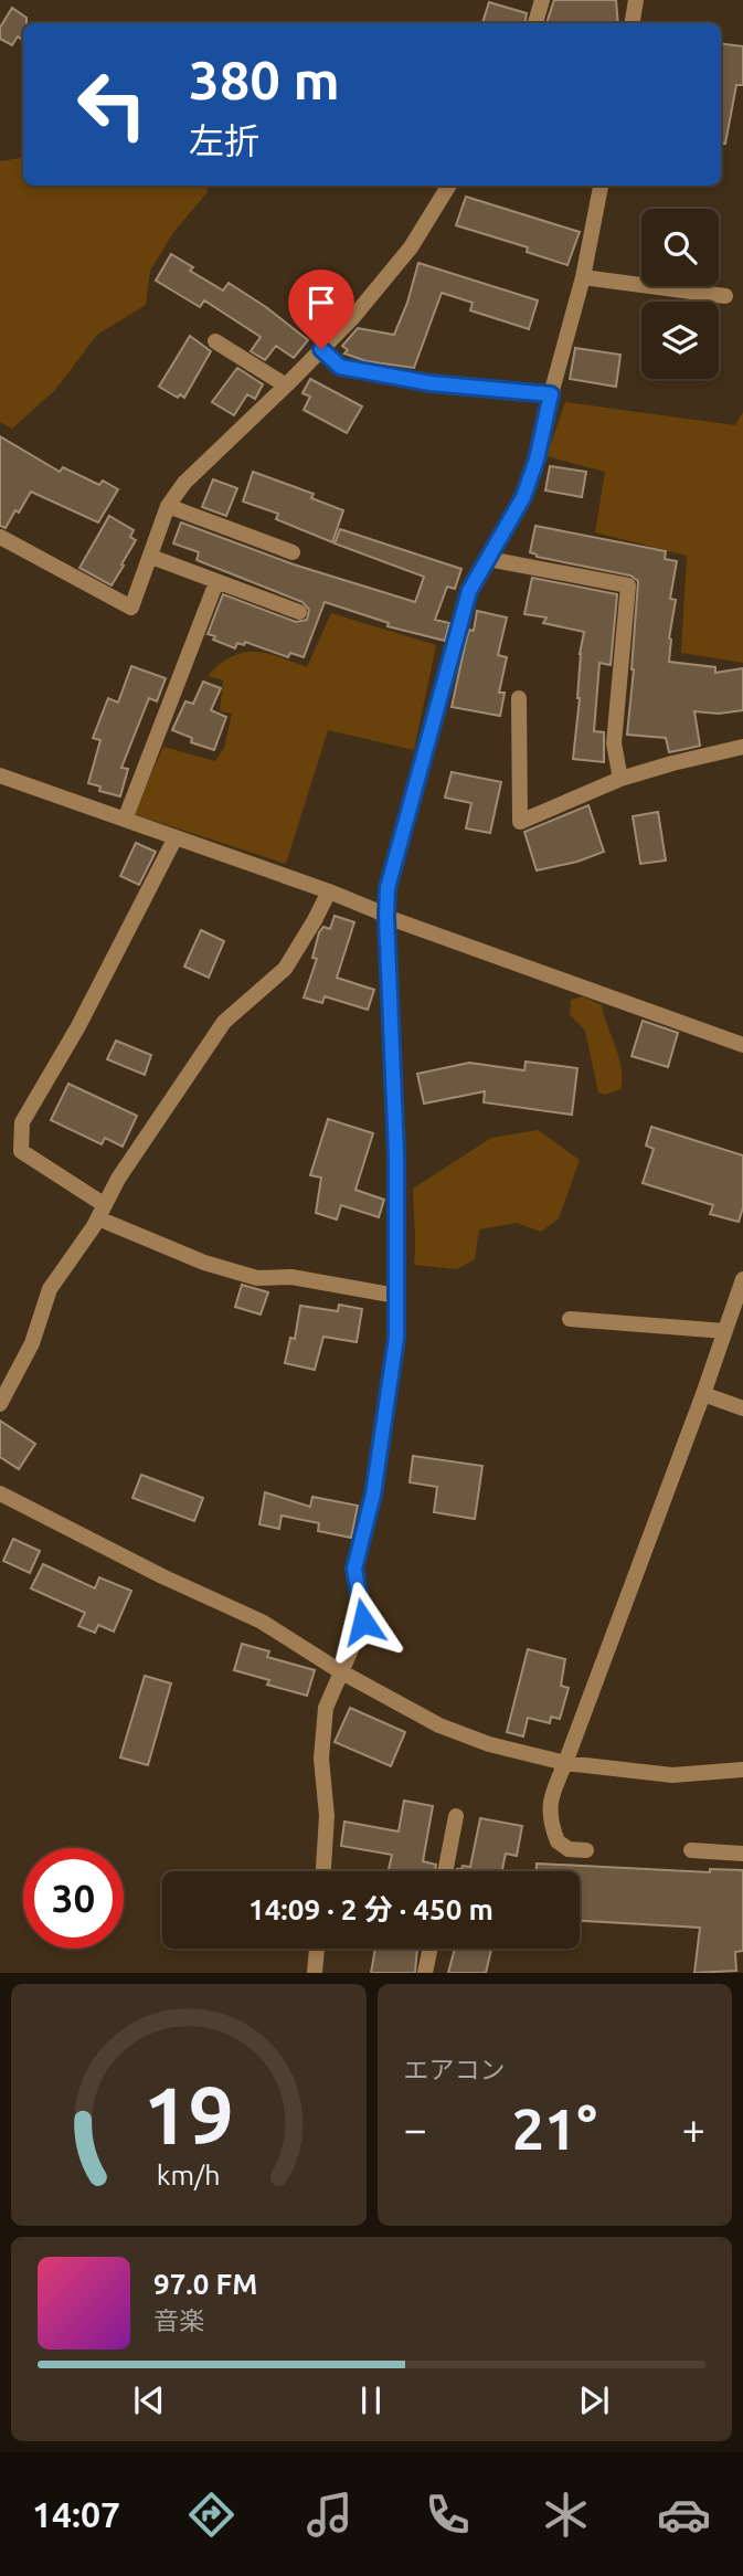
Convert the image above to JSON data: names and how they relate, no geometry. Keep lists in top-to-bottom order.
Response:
{
  "page": {
    "turn": ["380 m", "左折"],
    "limit": "30",
    "trip": "14:09 · 2 分 · 450 m",
    "tile": "エアコン",
    "heat": ["−", "21°", "+"],
    "song": ["97.0 FM", "音楽"],
    "tabs": "14:07",
    "gauge": ["19", "km/h"]
  }
}
